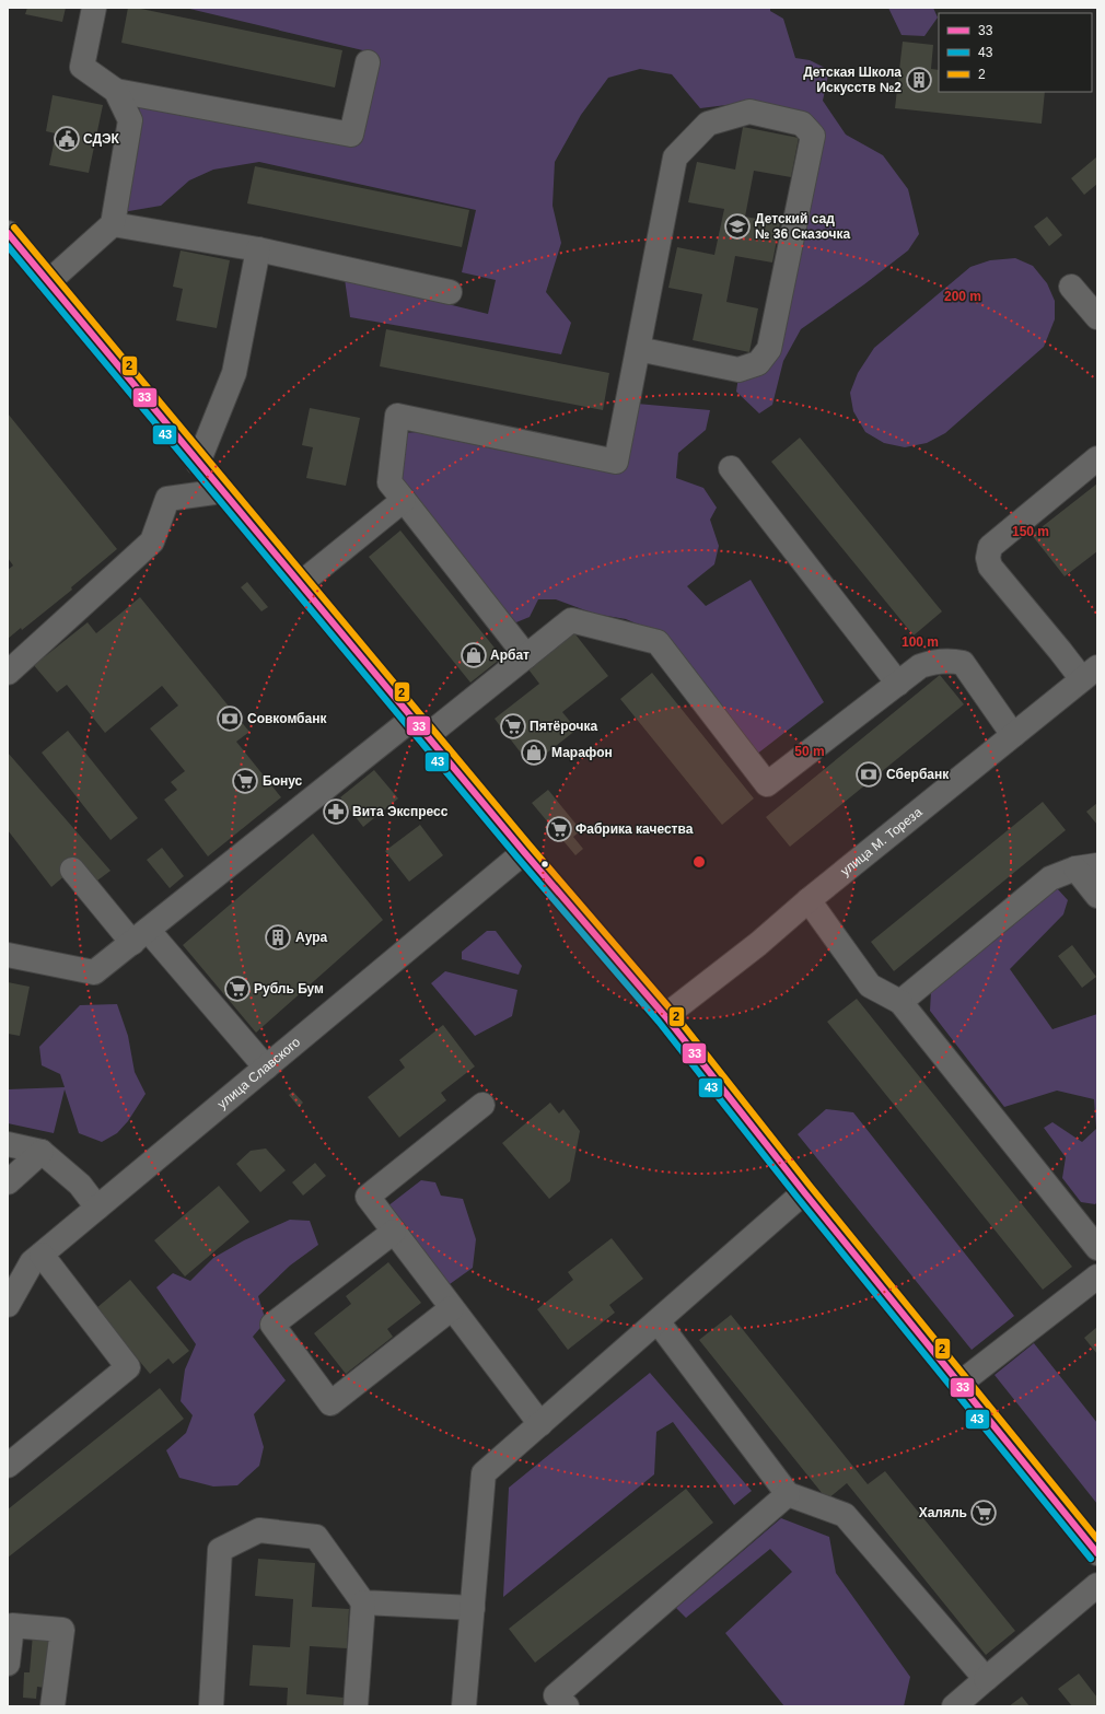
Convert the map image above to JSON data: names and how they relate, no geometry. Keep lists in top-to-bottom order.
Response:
{
  "streets": {
    "street": ["улица М. Тореза", "улица Славского"]
  },
  "places": {
    "building": ["Детская Школа Искусств №2", "Аура"],
    "public building": ["СДЭК"],
    "school or university": ["Детский сад № 36 Сказочка"],
    "shop": ["Арбат", "Марафон"],
    "bank": ["Совкомбанк", "Сбербанк"],
    "supermarket": [
      "Пятёрочка",
      "Бонус",
      "Фабрика качества",
      "Рубль Бум",
      "Халяль"
    ],
    "pharmacy": ["Вита Экспресс"]
  },
  "lines": ["transit line 2", "transit line 33", "transit line 43"],
  "legend": ["33", "43", "2"],
  "rings": [
    "200 m",
    "150 m",
    "100 m",
    "50 m"
  ]
}
